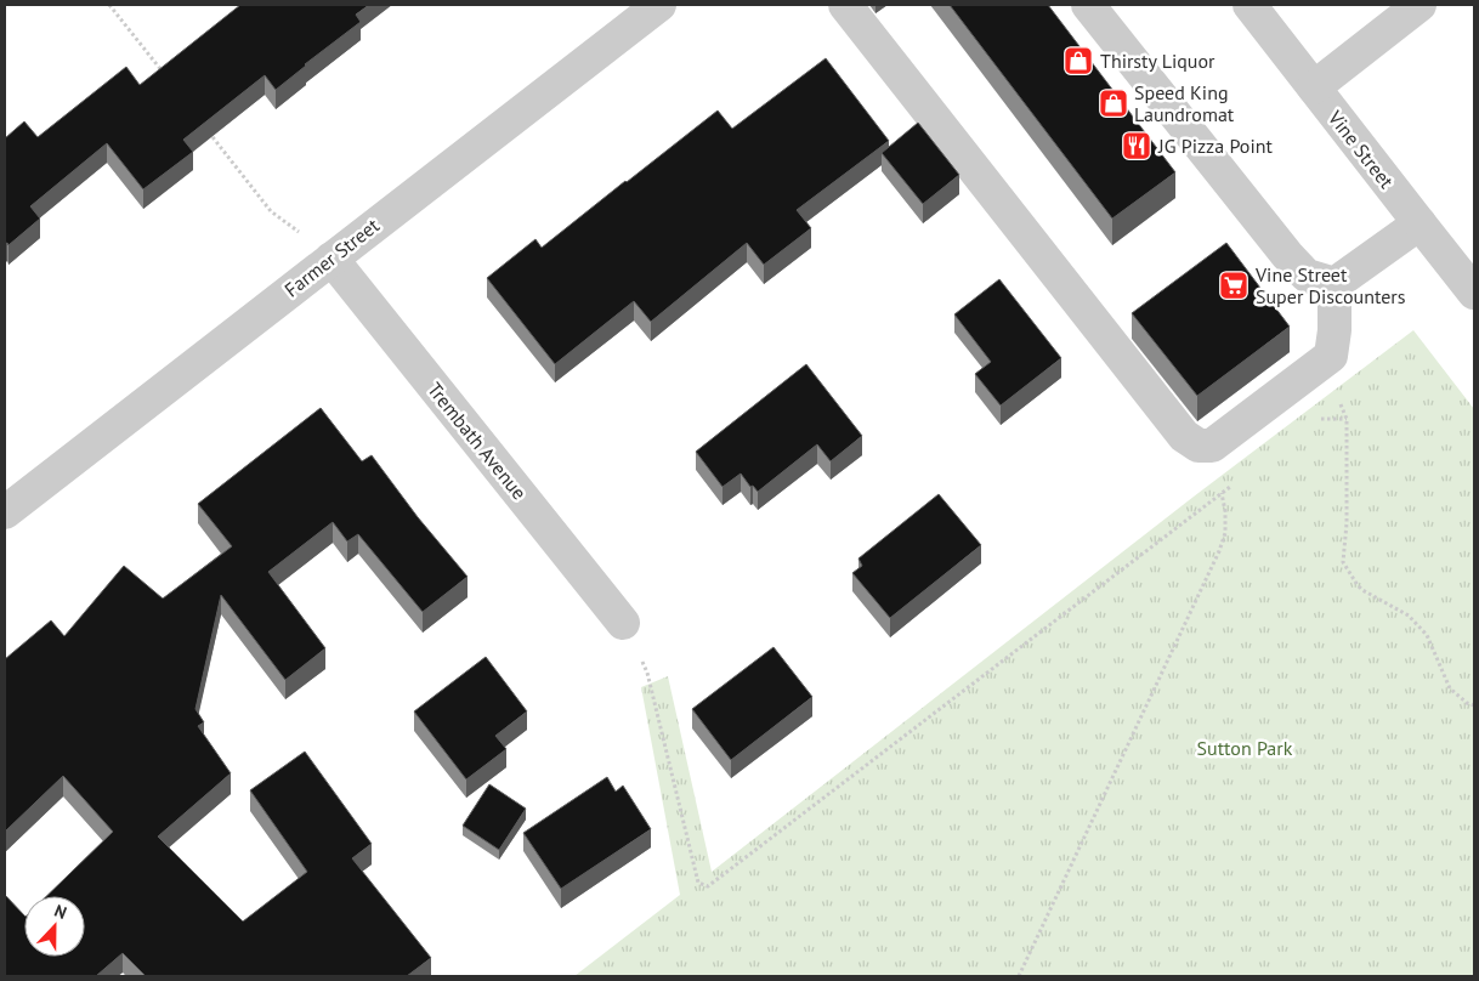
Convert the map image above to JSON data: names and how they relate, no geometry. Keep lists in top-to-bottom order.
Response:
{
  "streets": {
    "street": ["Vine Street", "Farmer Street", "Trembath Avenue"]
  },
  "crossings": [
    ["Farmer Street", "Trembath Avenue"]
  ],
  "parks": ["Sutton Park"],
  "places": {
    "shop": ["Thirsty Liquor", "Speed King Laundromat"],
    "restaurant": ["JG Pizza Point"],
    "supermarket": ["Vine Street Super Discounters"]
  },
  "north": "top"
}
